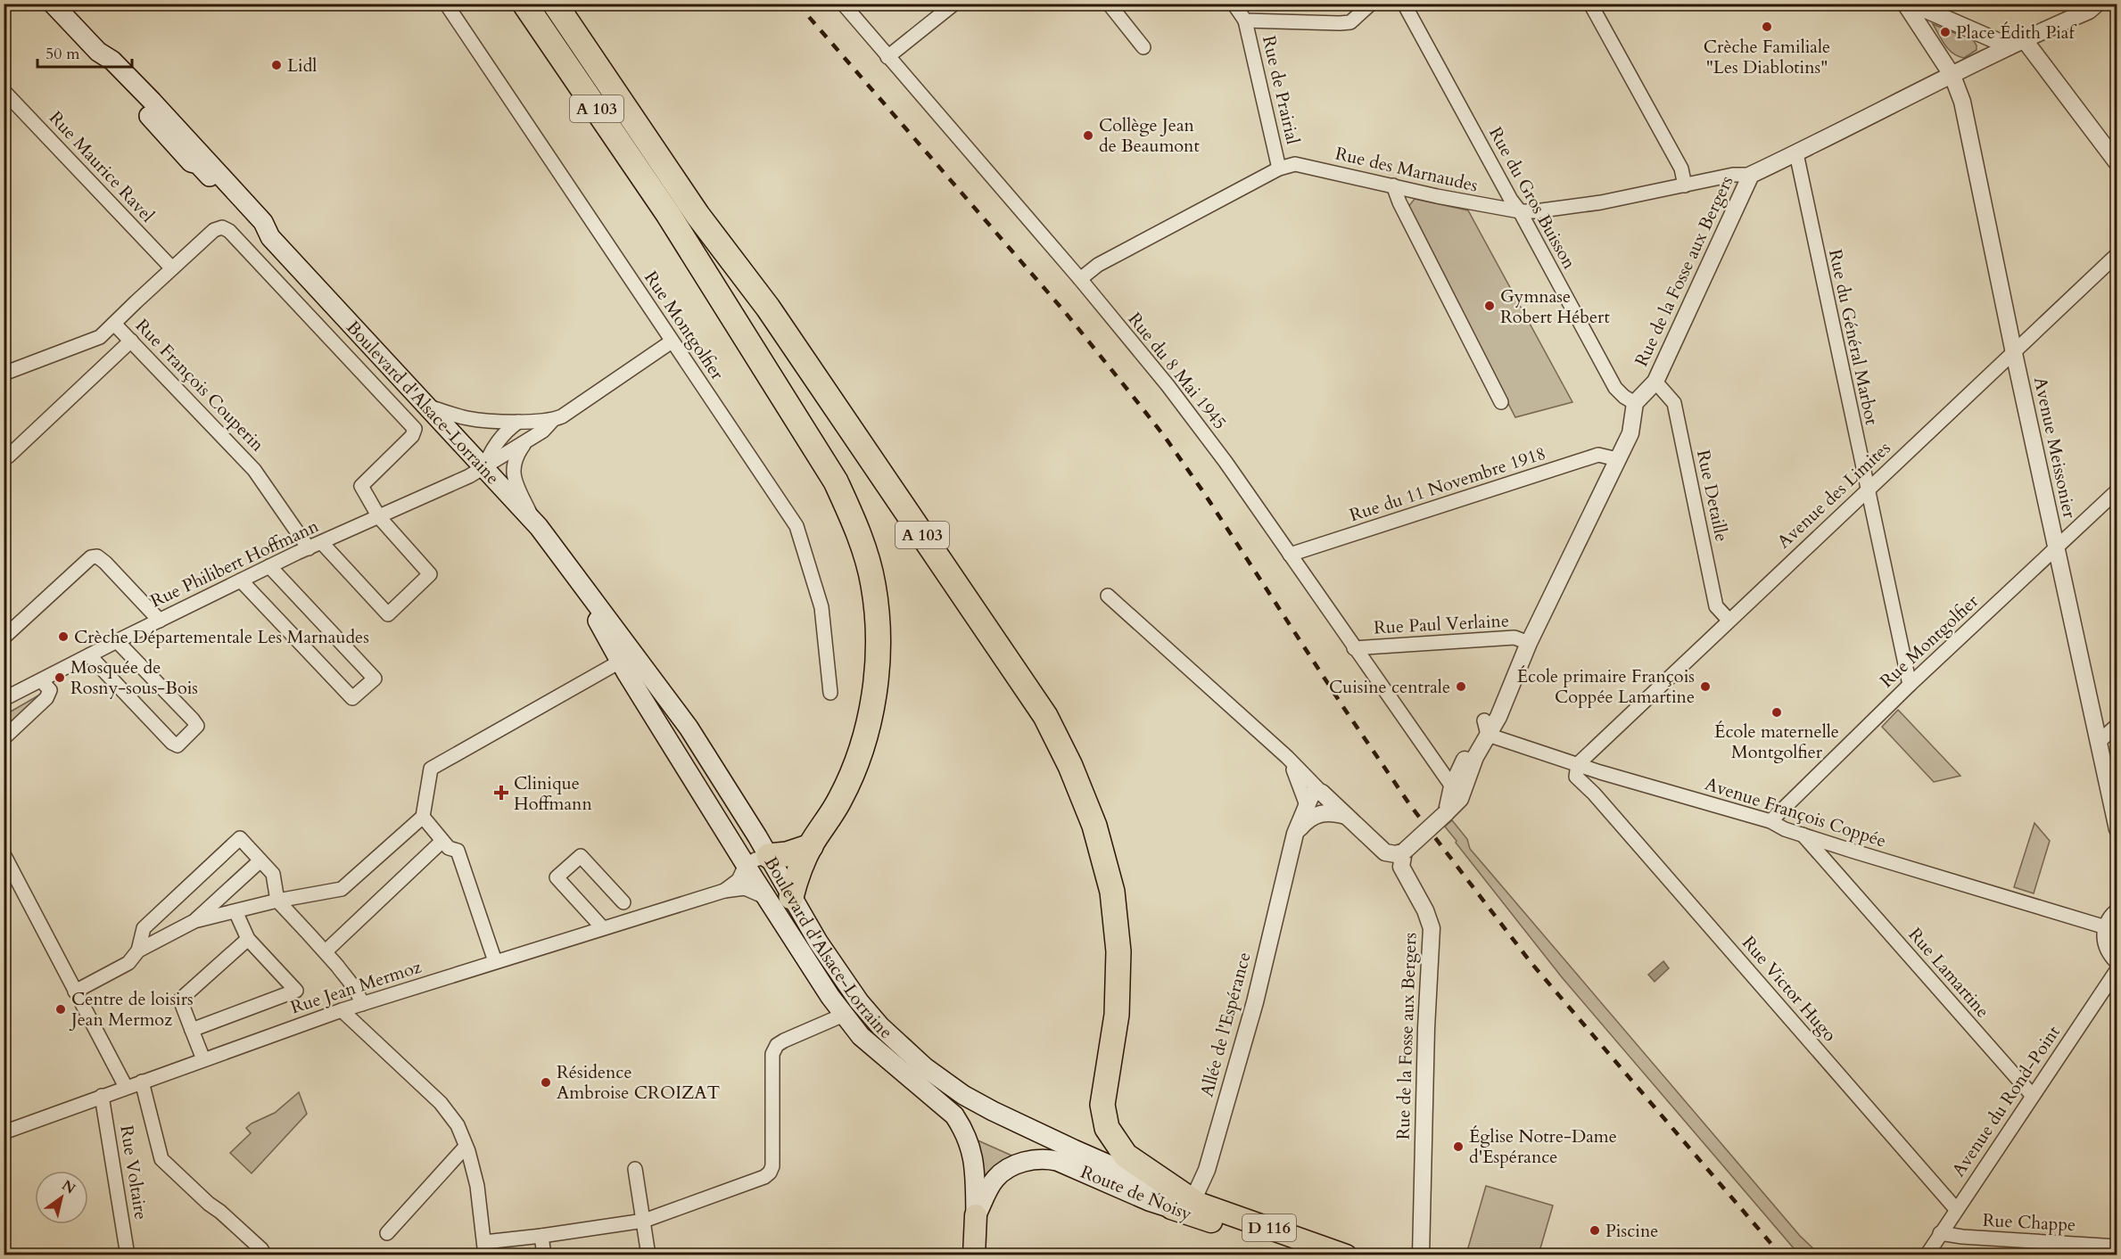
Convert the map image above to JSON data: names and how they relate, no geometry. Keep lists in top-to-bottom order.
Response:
{
  "streets": {
    "highway": ["A 103"],
    "main road": ["Boulevard d'Alsace-Lorraine", "Route de Noisy", "D 116"],
    "street": [
      "Rue de Prairial",
      "Rue Maurice Ravel",
      "Rue des Marnaudes",
      "Rue du Gros Buisson",
      "Rue de la Fosse aux Bergers",
      "Rue Montgolfier",
      "Rue du Général Marbot",
      "Rue du 8 Mai 1945",
      "Rue François Couperin",
      "Avenue Meissonier",
      "Rue du 11 Novembre 1918",
      "Avenue des Limites",
      "Rue Detaille",
      "Rue Philibert Hoffmann",
      "Rue Paul Verlaine",
      "Avenue François Coppée",
      "Rue Lamartine",
      "Rue Jean Mermoz",
      "Rue Victor Hugo",
      "Allée de l'Espérance",
      "Avenue du Rond-Point",
      "Rue Voltaire",
      "Rue Chappe"
    ]
  },
  "crossings": [
    ["Rue de Prairial", "Rue des Marnaudes"],
    ["A 103", "Boulevard d'Alsace-Lorraine"],
    ["A 103", "Allée de l'Espérance"],
    ["A 103", "Route de Noisy"],
    ["Rue des Marnaudes", "Rue du Gros Buisson"],
    ["Rue des Marnaudes", "Rue de la Fosse aux Bergers"],
    ["Rue des Marnaudes", "Rue du 8 Mai 1945"],
    ["Rue du Gros Buisson", "Rue de la Fosse aux Bergers"],
    ["Rue de la Fosse aux Bergers", "Rue du Général Marbot"],
    ["Rue de la Fosse aux Bergers", "Avenue Meissonier"],
    ["Rue de la Fosse aux Bergers", "Rue Detaille"],
    ["Rue Montgolfier", "Rue du Général Marbot"],
    ["Rue Montgolfier", "Avenue Meissonier"],
    ["Rue Montgolfier", "Rue Philibert Hoffmann"],
    ["Rue Montgolfier", "Avenue François Coppée"],
    ["Rue du Général Marbot", "Avenue des Limites"],
    ["Rue du 8 Mai 1945", "Rue du 11 Novembre 1918"],
    ["Rue du 8 Mai 1945", "Rue Paul Verlaine"],
    ["Rue François Couperin", "Rue Philibert Hoffmann"],
    ["Boulevard d'Alsace-Lorraine", "Rue Philibert Hoffmann"],
    ["Boulevard d'Alsace-Lorraine", "Rue Jean Mermoz"],
    ["Boulevard d'Alsace-Lorraine", "Allée de l'Espérance"],
    ["Boulevard d'Alsace-Lorraine", "Route de Noisy"],
    ["Avenue Meissonier", "Avenue des Limites"],
    ["Avenue des Limites", "Rue Detaille"],
    ["Avenue des Limites", "Avenue François Coppée"],
    ["Avenue des Limites", "Rue Victor Hugo"],
    ["Avenue François Coppée", "Rue Lamartine"],
    ["Avenue François Coppée", "Rue Victor Hugo"],
    ["Rue Lamartine", "Avenue du Rond-Point"],
    ["Rue Jean Mermoz", "Rue Voltaire"],
    ["Rue Victor Hugo", "Avenue du Rond-Point"],
    ["Allée de l'Espérance", "Route de Noisy"],
    ["Avenue du Rond-Point", "Rue Chappe"]
  ],
  "places": {
    "other": [
      "Crèche Familiale \"Les Diablotins\"",
      "Place Édith Piaf",
      "Lidl",
      "Collège Jean de Beaumont",
      "Gymnase Robert Hébert",
      "Crèche Départementale Les Marnaudes",
      "Mosquée de Rosny-sous-Bois",
      "Cuisine centrale",
      "École primaire François Coppée Lamartine",
      "École maternelle Montgolfier",
      "Centre de loisirs Jean Mermoz",
      "Résidence Ambroise CROIZAT",
      "Église Notre-Dame d'Espérance",
      "Piscine"
    ],
    "health": ["Clinique Hoffmann"]
  },
  "scale_bar": "50 m",
  "north": "top right"
}
